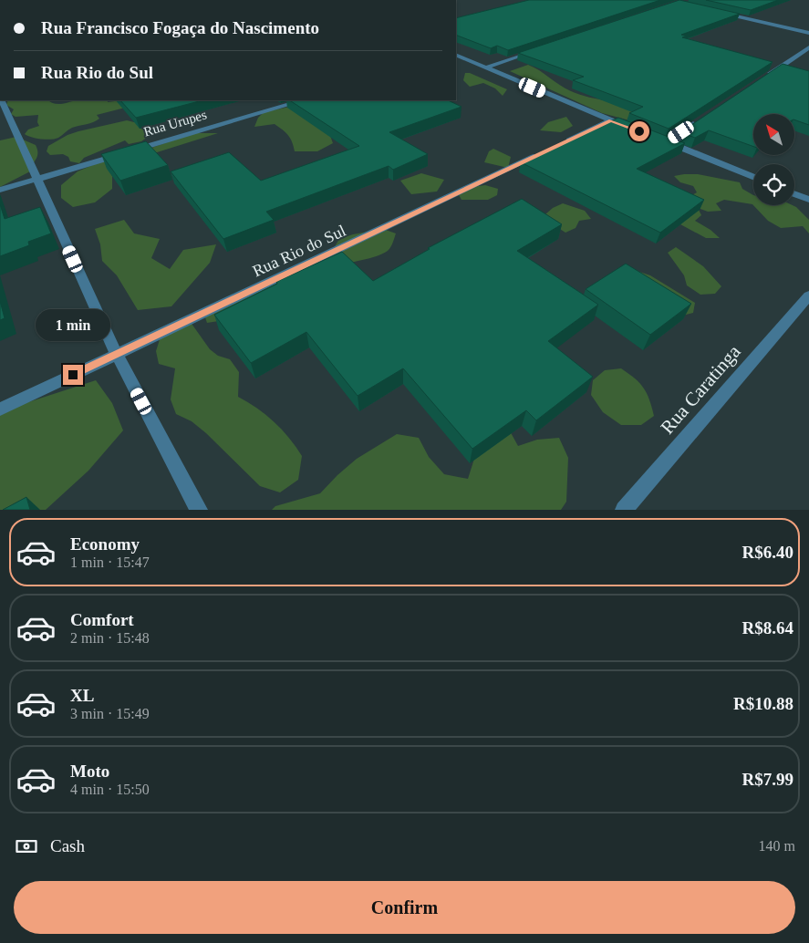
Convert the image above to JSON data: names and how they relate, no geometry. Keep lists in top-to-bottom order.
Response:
{
  "streets": {
    "street": ["Rua Urupes", "Rua Rio do Sul", "Rua Caratinga"]
  },
  "north": "top left",
  "page": {
    "banner": ["Rua Francisco Fogaça do Nascimento", "Rua Rio do Sul"],
    "bubble": "1 min",
    "list": [
      {
        "name": "Economy",
        "note": "1 min · 15:47",
        "value": "R$6.40"
      },
      {
        "name": "Comfort",
        "note": "2 min · 15:48",
        "value": "R$8.64"
      },
      {
        "name": "XL",
        "note": "3 min · 15:49",
        "value": "R$10.88"
      },
      {
        "name": "Moto",
        "note": "4 min · 15:50",
        "value": "R$7.99"
      }
    ],
    "pay": ["Cash", "140 m"],
    "buttons": "Confirm"
  }
}
